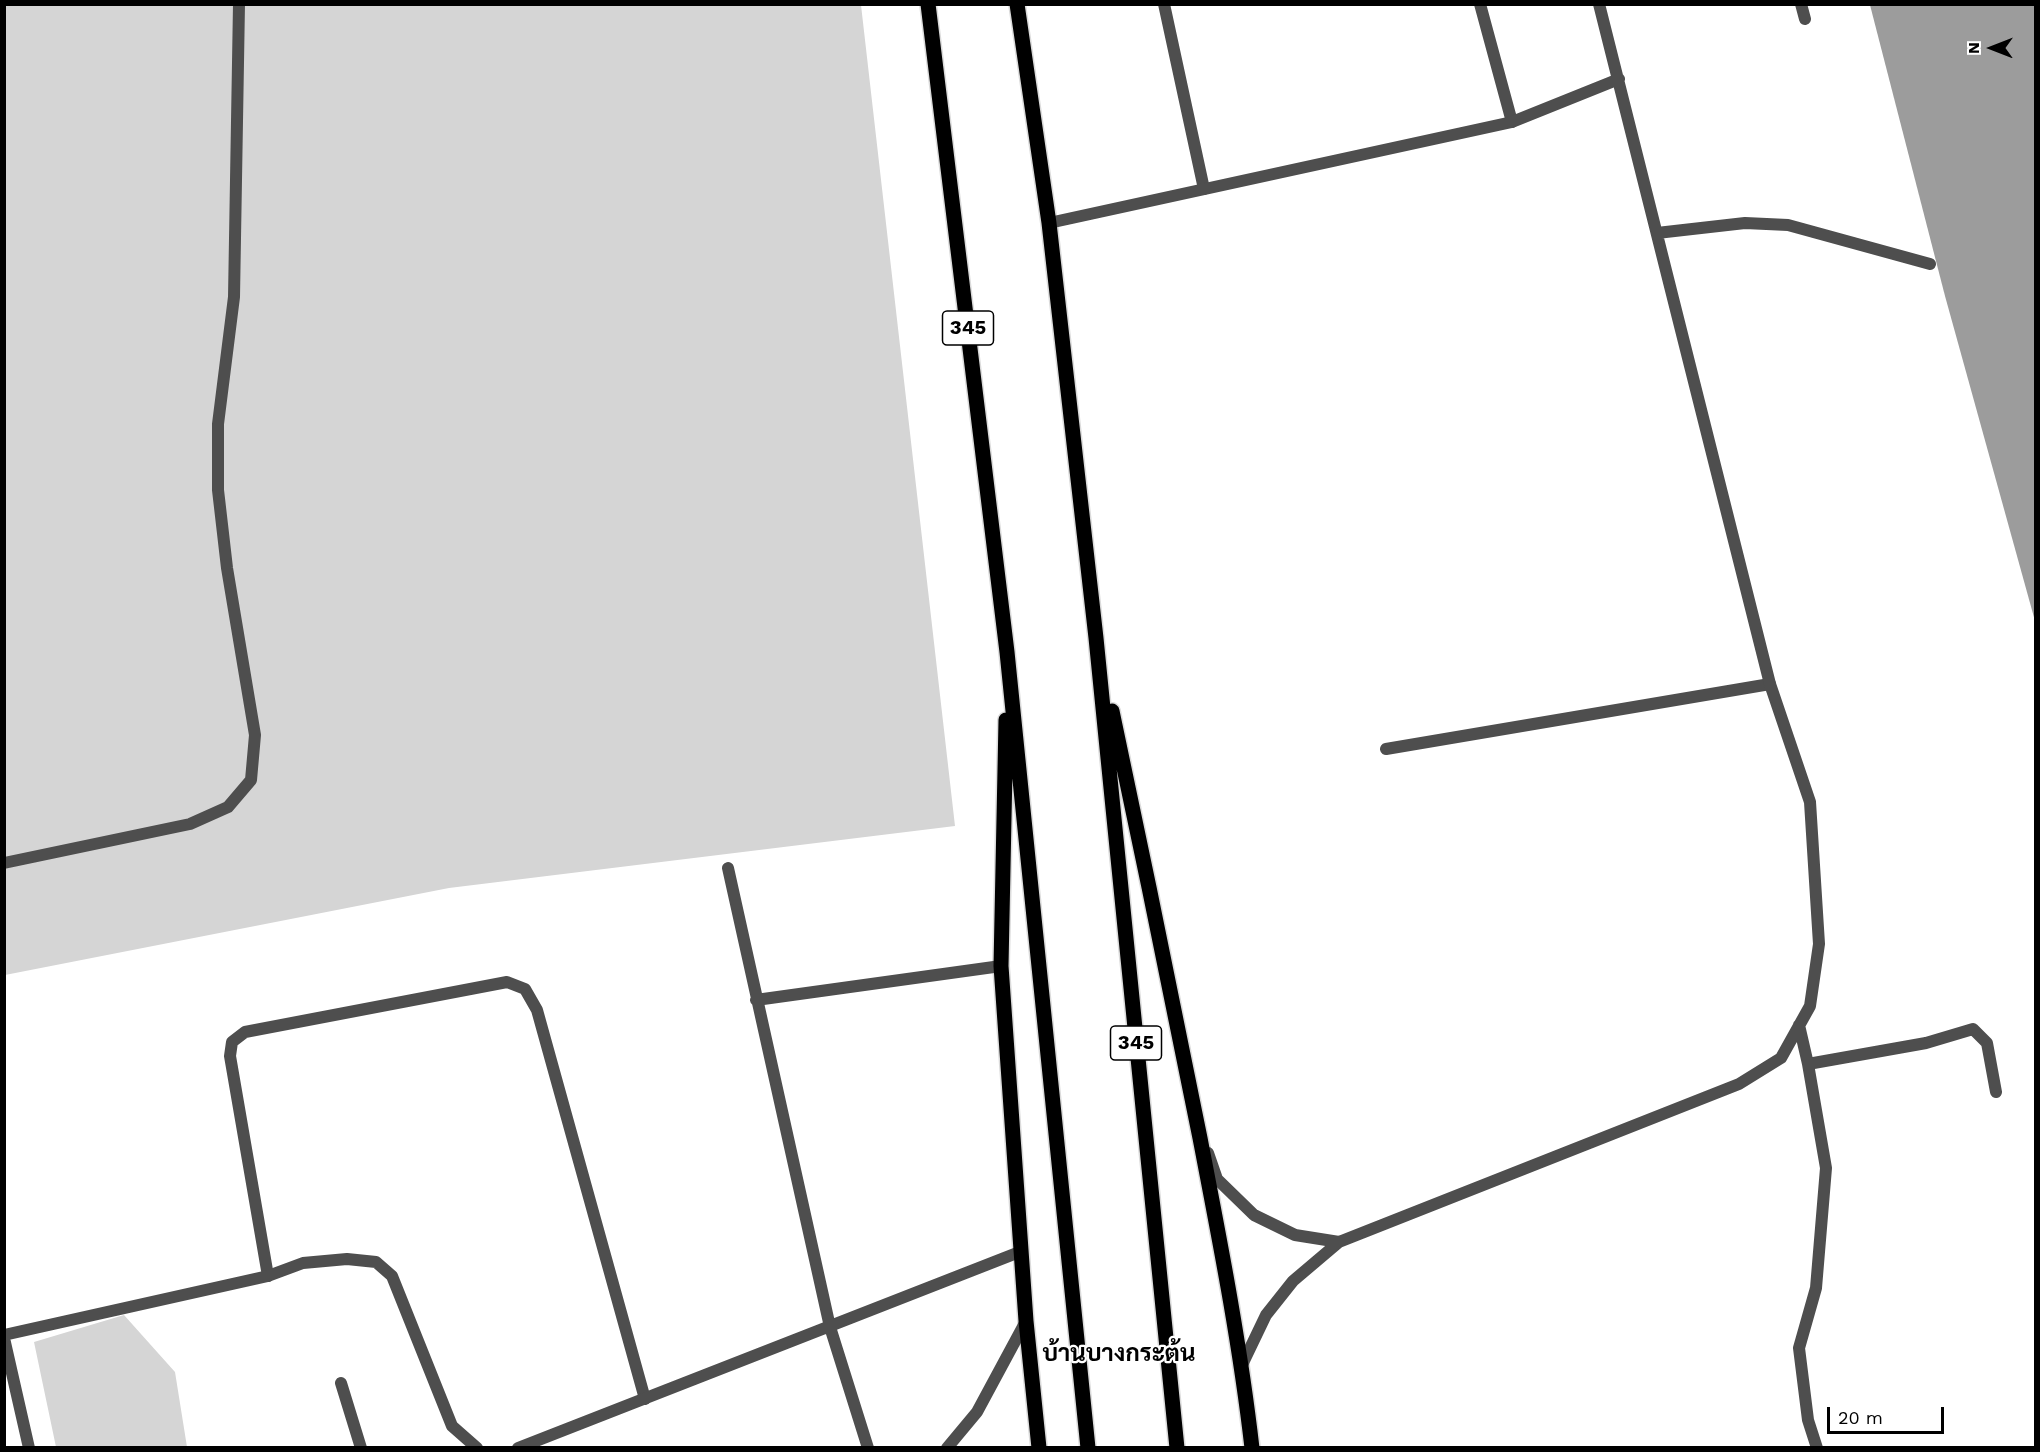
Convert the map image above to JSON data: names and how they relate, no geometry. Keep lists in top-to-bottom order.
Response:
{
  "streets": {
    "main road": ["345"]
  },
  "districts": ["บ้านบางกระต้น"],
  "scale_bar": "20 m",
  "north": "left"
}
